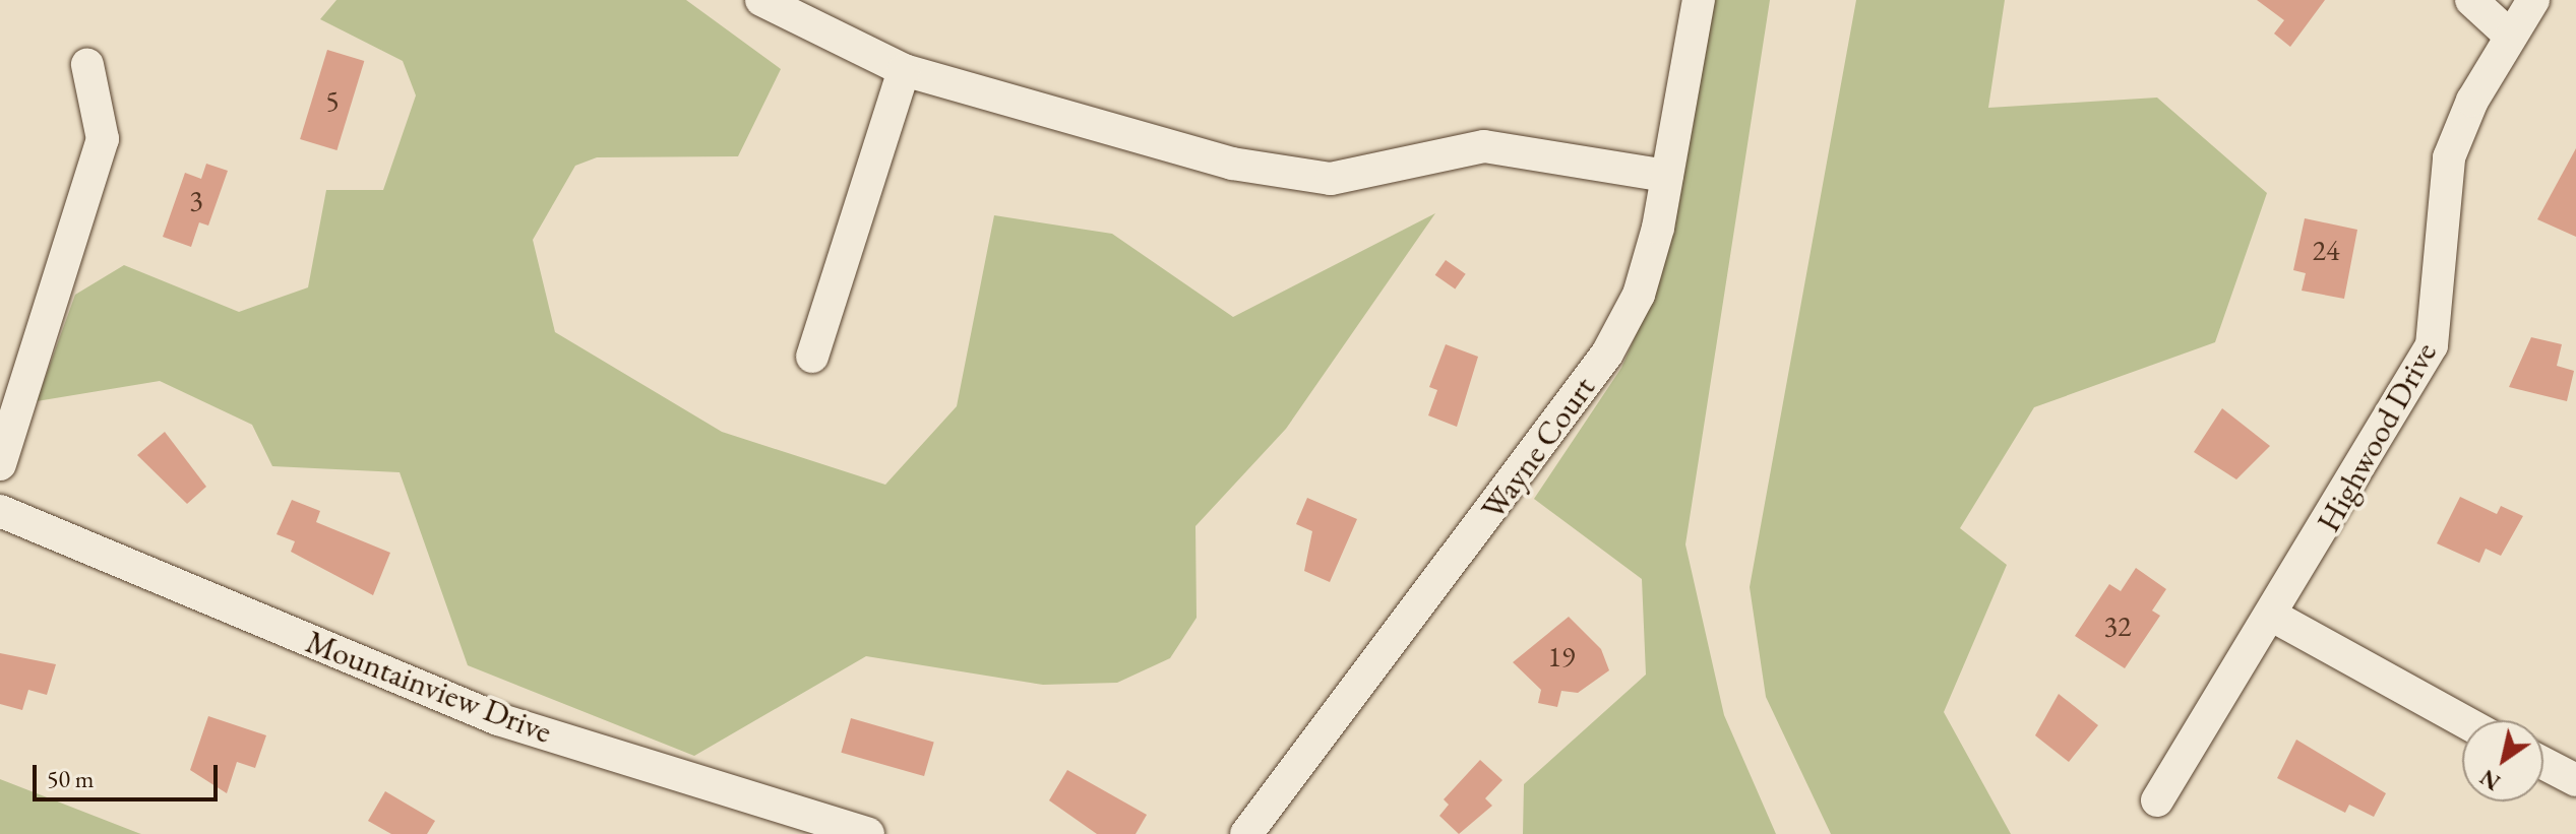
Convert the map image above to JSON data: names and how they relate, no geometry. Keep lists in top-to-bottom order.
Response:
{
  "streets": {
    "street": ["Highwood Drive", "Wayne Court", "Mountainview Drive"]
  },
  "house_numbers": [
    "5",
    "3",
    "24",
    "32",
    "19"
  ],
  "scale_bar": "50 m",
  "north": "bottom left"
}
